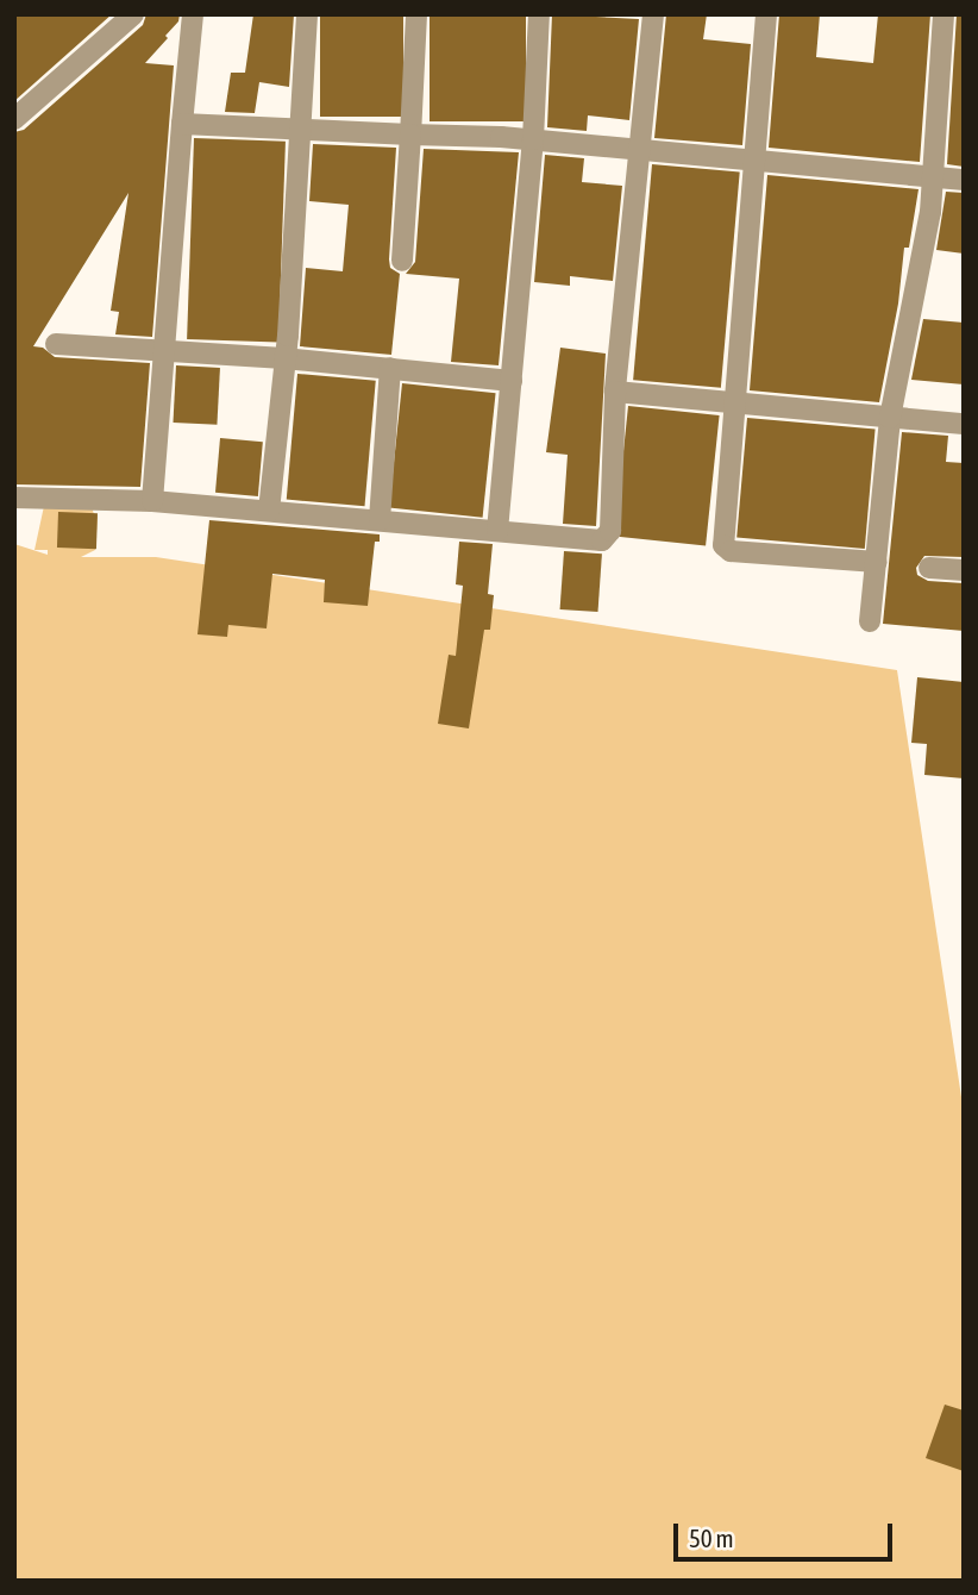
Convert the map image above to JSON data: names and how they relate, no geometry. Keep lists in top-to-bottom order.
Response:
{
  "scale_bar": "50 m"
}
